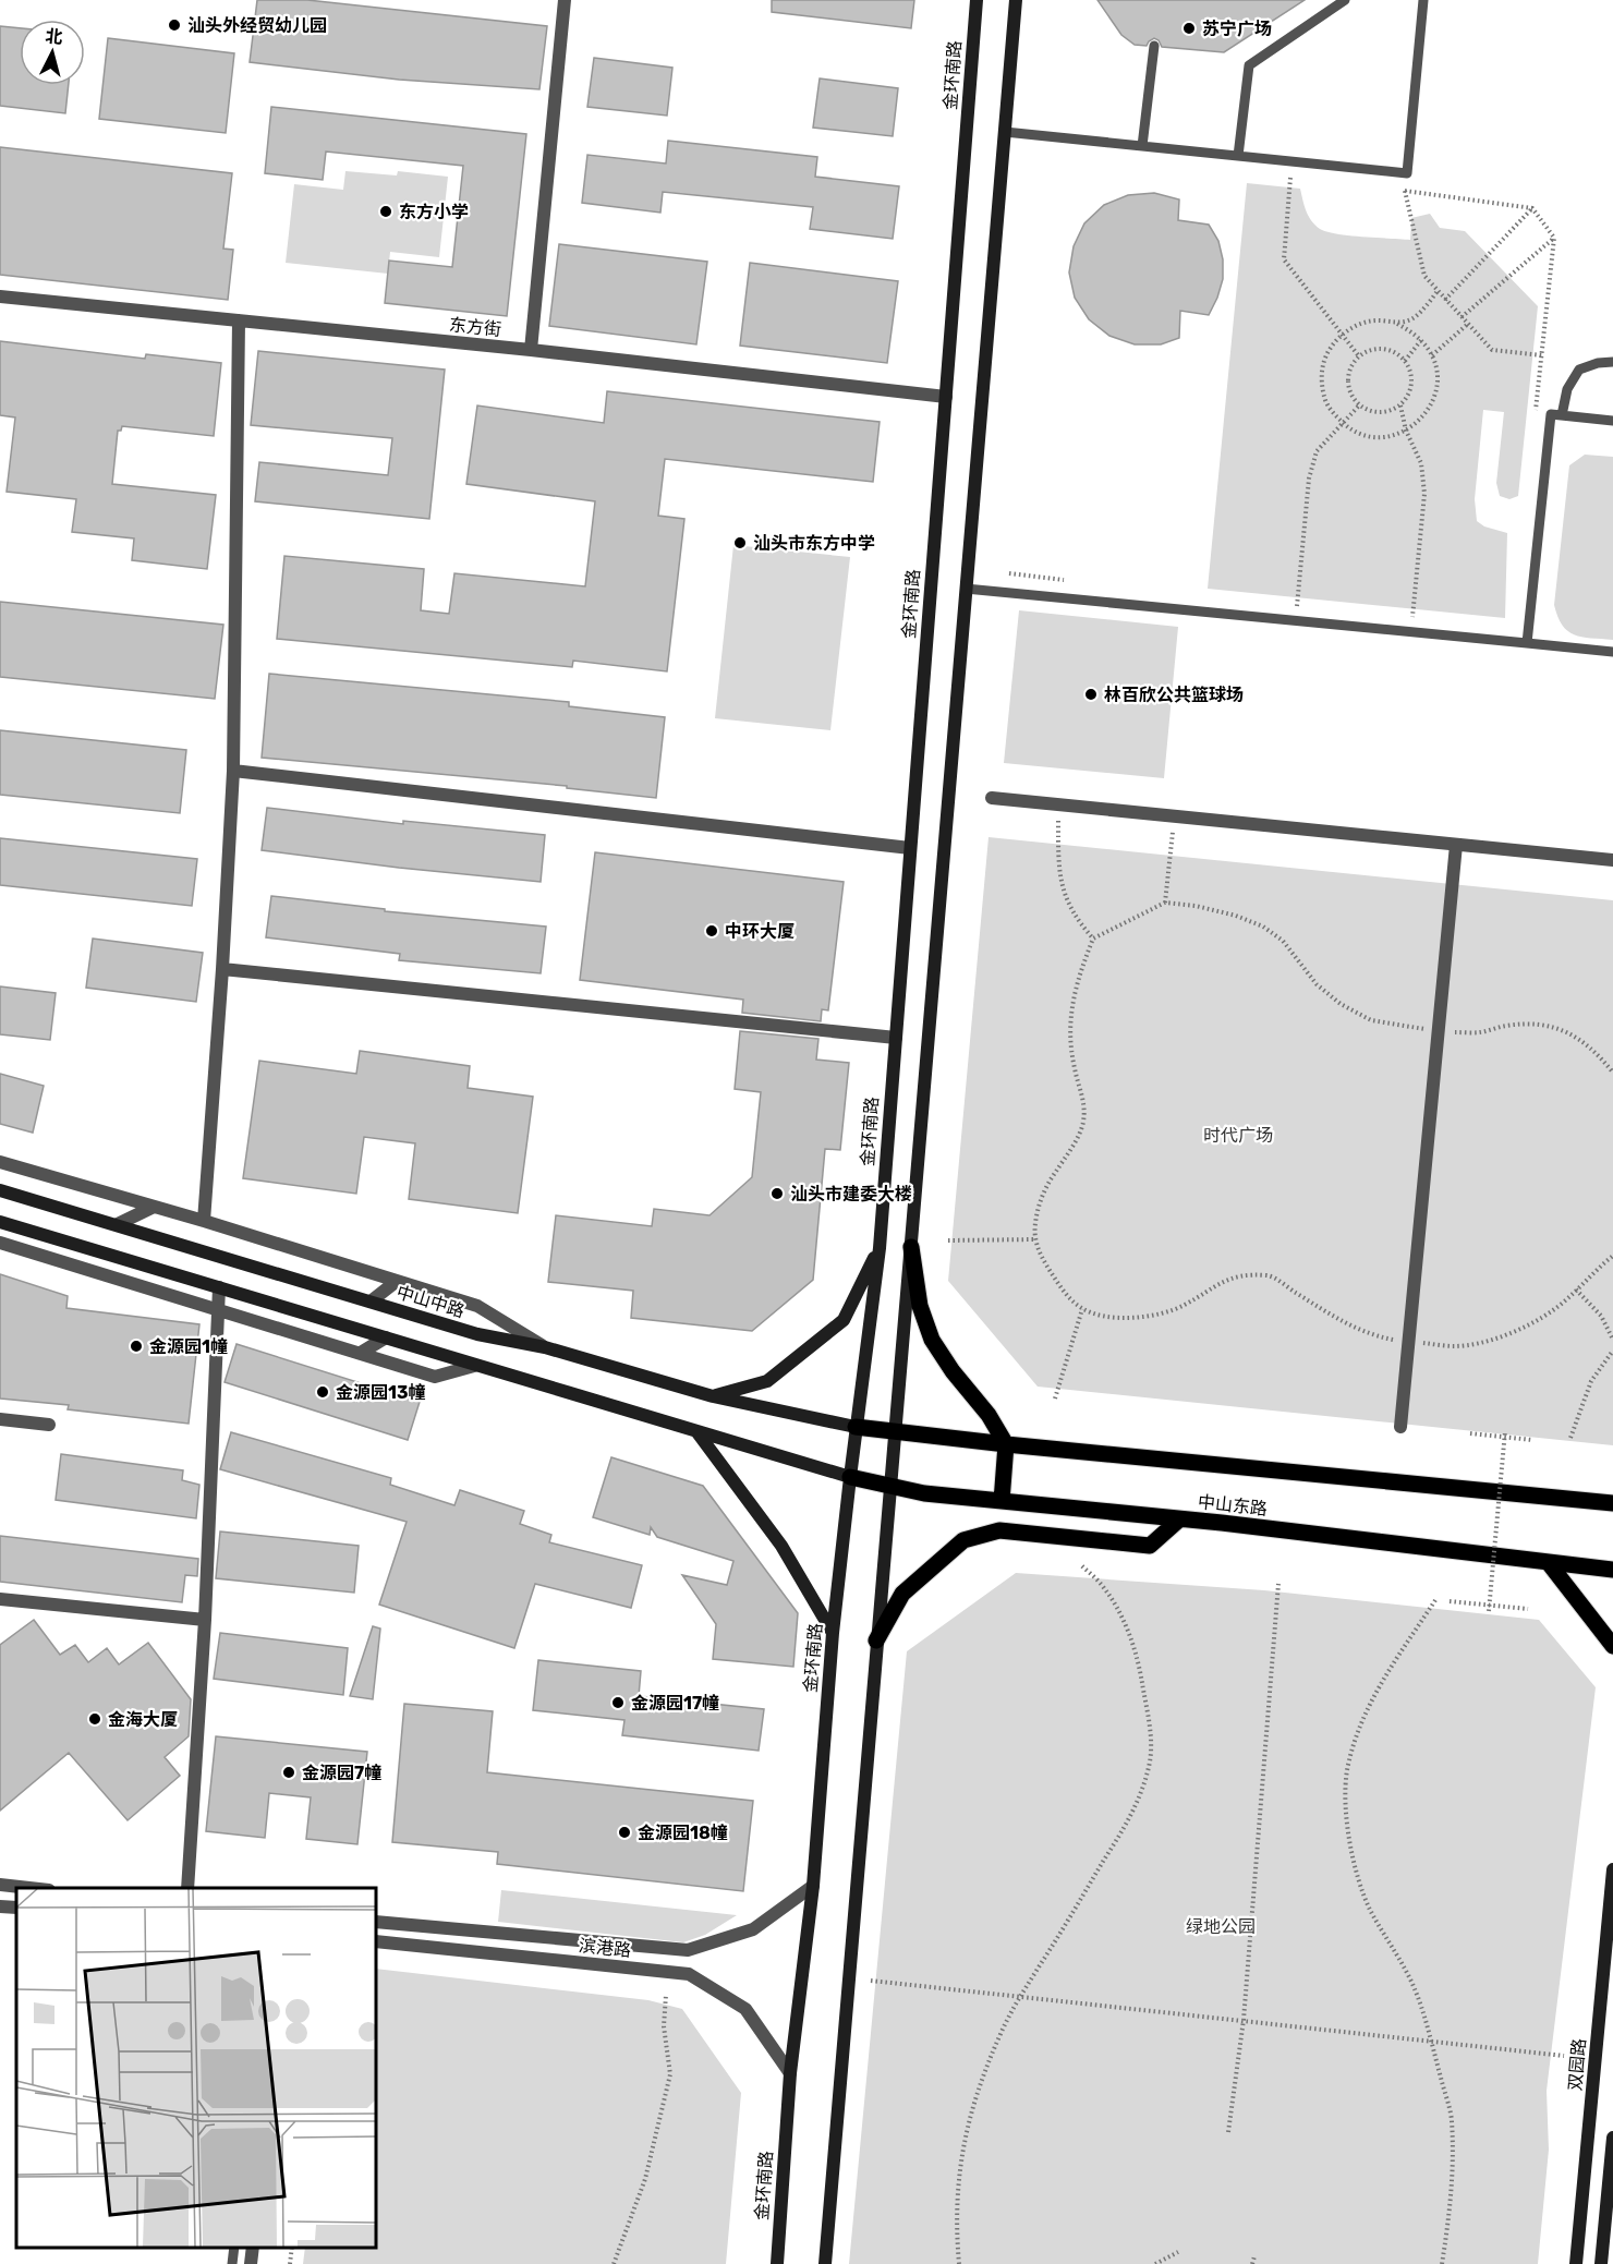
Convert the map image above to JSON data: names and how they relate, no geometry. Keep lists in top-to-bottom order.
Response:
{
  "streets": {
    "main road": [
      "金环南路",
      "中山中路",
      "中山东路",
      "双园路"
    ],
    "street": ["东方街", "滨港路"]
  },
  "crossings": [
    ["金环南路", "东方街"],
    ["金环南路", "中山中路"],
    ["金环南路", "中山东路"],
    ["金环南路", "滨港路"]
  ],
  "parks": ["时代广场", "绿地公园"],
  "places": [
    "汕头外经贸幼儿园",
    "苏宁广场",
    "东方小学",
    "汕头市东方中学",
    "林百欣公共篮球场",
    "中环大厦",
    "汕头市建委大楼",
    "金源园1幢",
    "金源园13幢",
    "金源园17幢",
    "金海大厦",
    "金源园7幢",
    "金源园18幢"
  ],
  "north": "top"
}
